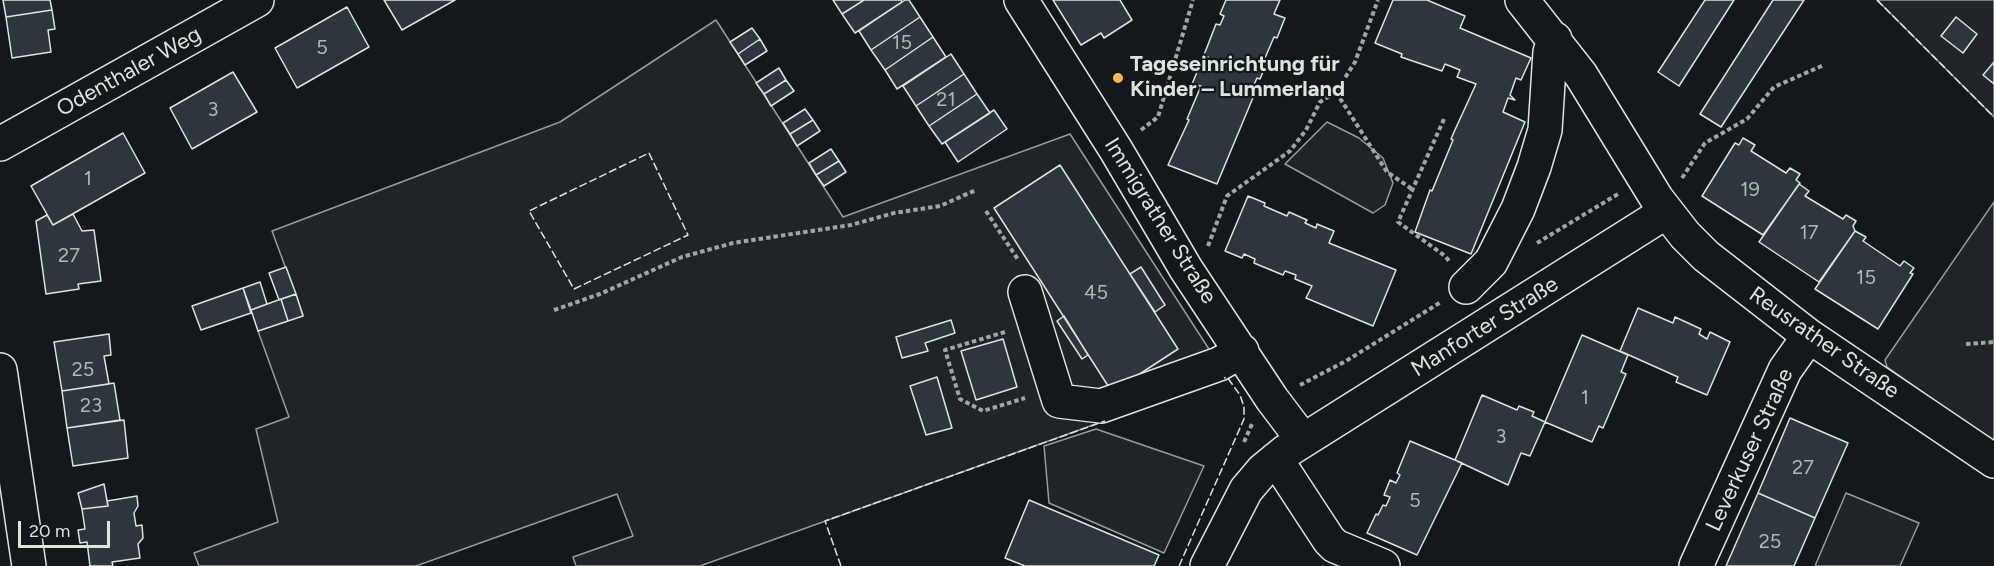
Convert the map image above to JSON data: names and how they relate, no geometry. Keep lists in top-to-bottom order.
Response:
{
  "streets": {
    "street": [
      "Odenthaler Weg",
      "Immigrather Straße",
      "Manforter Straße",
      "Reusrather Straße",
      "Leverkuser Straße"
    ]
  },
  "crossings": [
    ["Immigrather Straße", "Manforter Straße"],
    ["Manforter Straße", "Reusrather Straße"],
    ["Reusrather Straße", "Leverkuser Straße"]
  ],
  "places": ["Tageseinrichtung für Kinder – Lummerland"],
  "house_numbers": [
    "15",
    "5",
    "21",
    "3",
    "1",
    "19",
    "17",
    "27",
    "15",
    "45",
    "25",
    "1",
    "23",
    "3",
    "27",
    "5",
    "25"
  ],
  "scale_bar": "20 m"
}
